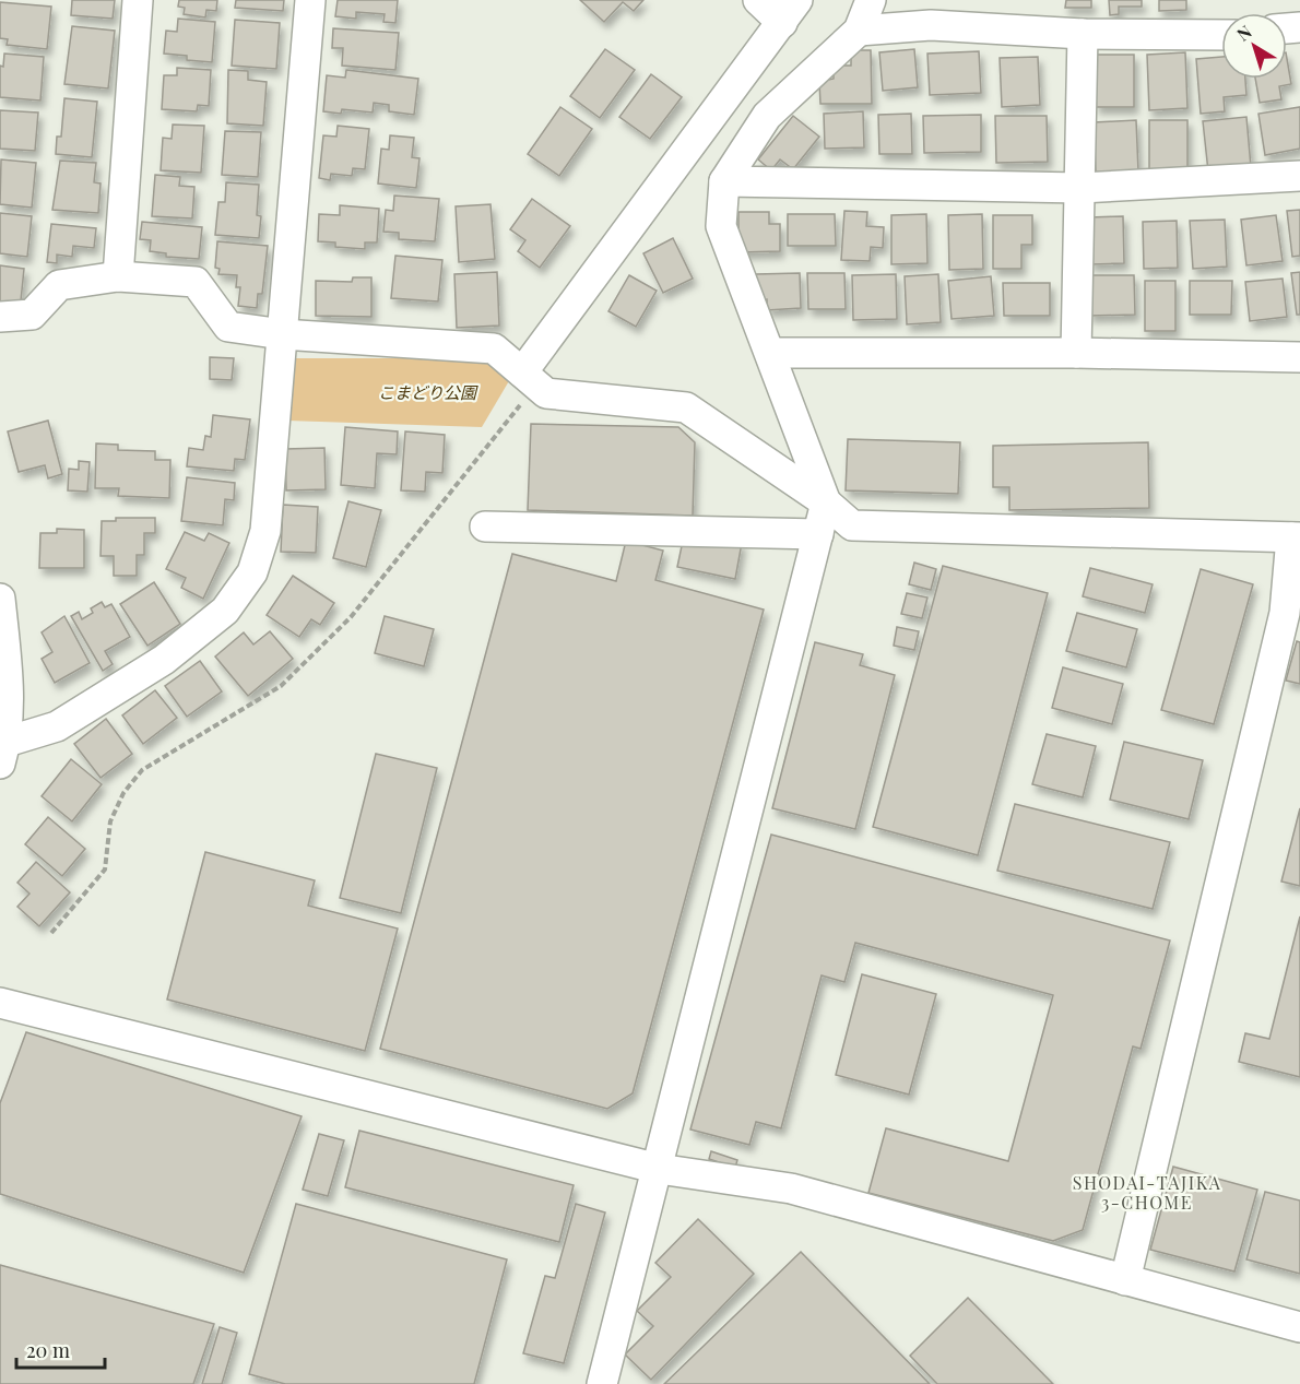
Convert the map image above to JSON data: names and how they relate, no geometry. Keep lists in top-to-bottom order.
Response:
{
  "districts": ["SHODAI-TAJIKA 3-CHOME"],
  "parks": ["こまどり公園"],
  "scale_bar": "20 m",
  "north": "top left"
}
